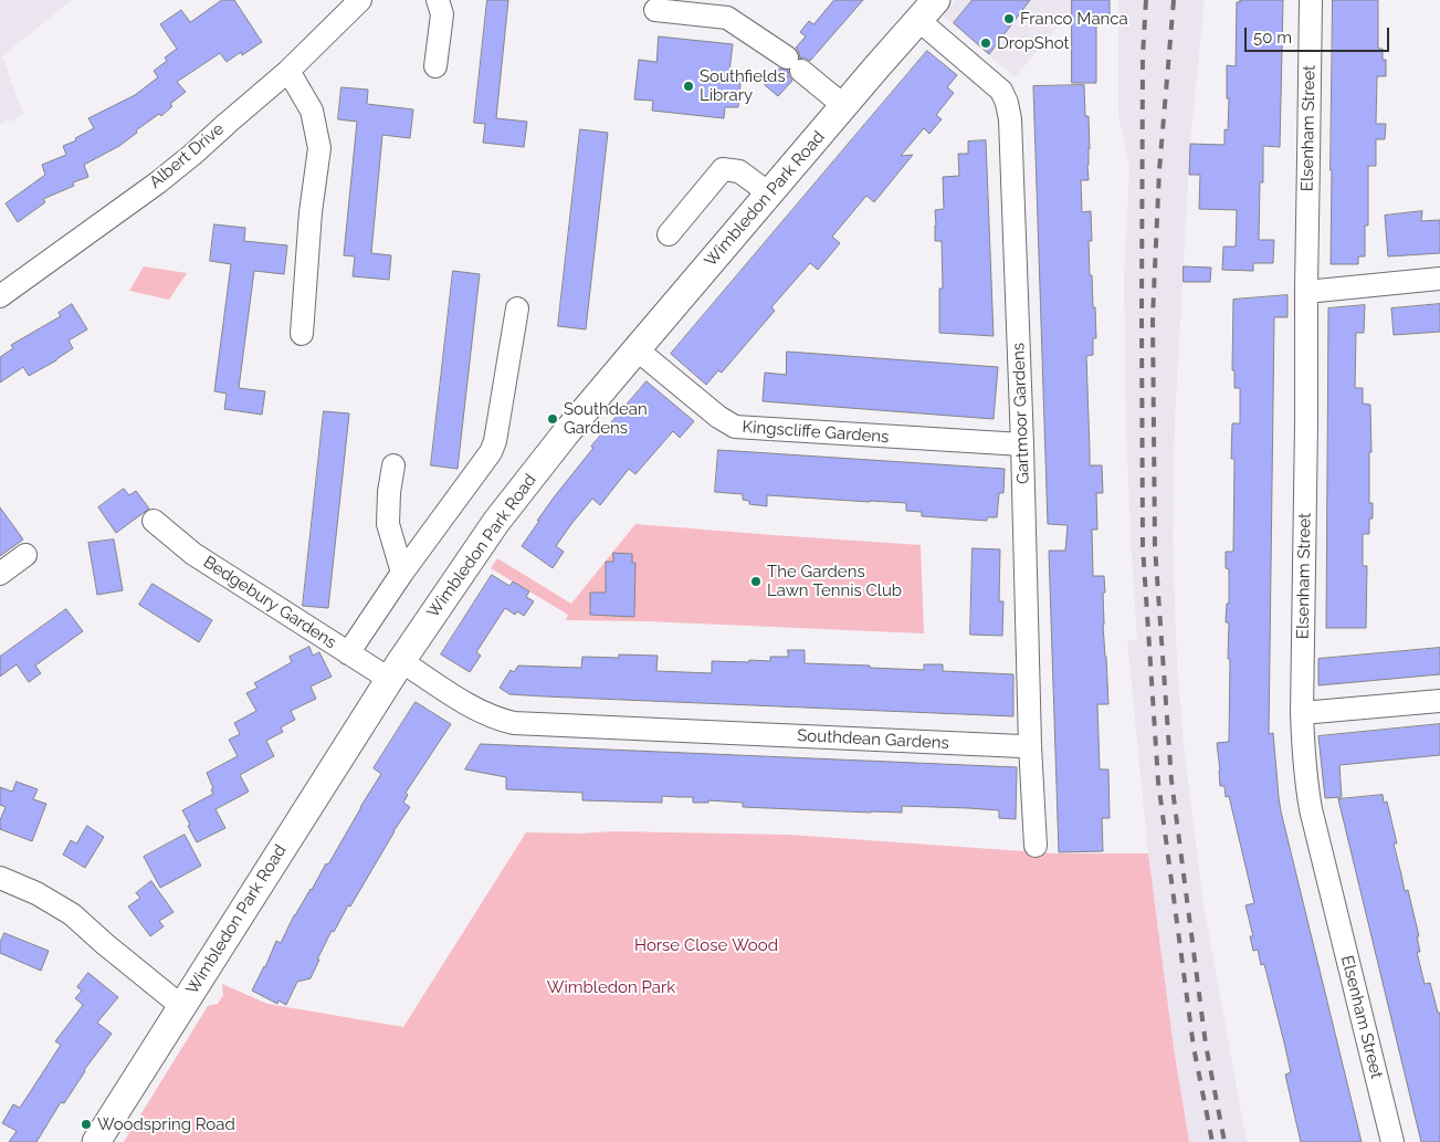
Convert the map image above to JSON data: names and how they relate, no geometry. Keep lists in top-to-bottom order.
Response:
{
  "streets": {
    "street": [
      "Elsenham Street",
      "Albert Drive",
      "Wimbledon Park Road",
      "Gartmoor Gardens",
      "Kingscliffe Gardens",
      "Bedgebury Gardens",
      "Southdean Gardens"
    ]
  },
  "crossings": [
    ["Wimbledon Park Road", "Gartmoor Gardens"],
    ["Wimbledon Park Road", "Kingscliffe Gardens"],
    ["Wimbledon Park Road", "Bedgebury Gardens"],
    ["Wimbledon Park Road", "Southdean Gardens"],
    ["Gartmoor Gardens", "Kingscliffe Gardens"],
    ["Gartmoor Gardens", "Southdean Gardens"],
    ["Bedgebury Gardens", "Southdean Gardens"]
  ],
  "parks": ["Horse Close Wood", "Wimbledon Park"],
  "places": [
    "Franco Manca",
    "DropShot",
    "Southfields Library",
    "Southdean Gardens",
    "The Gardens Lawn Tennis Club",
    "Woodspring Road"
  ],
  "scale_bar": "50 m"
}
